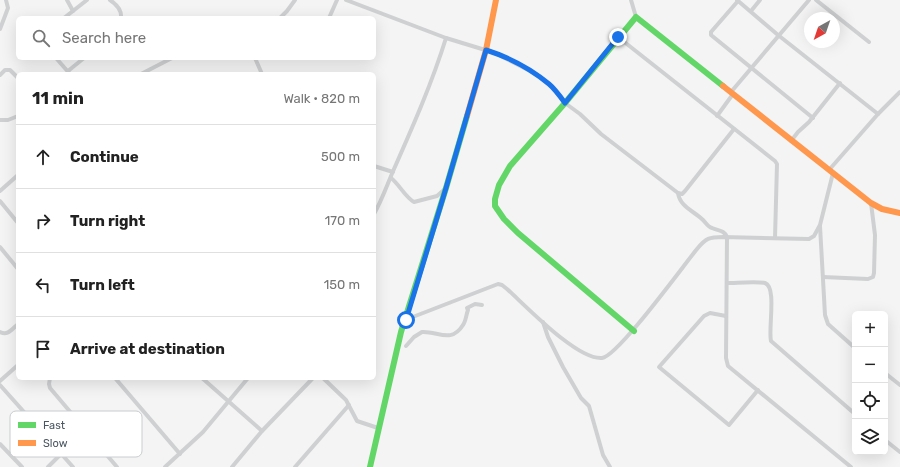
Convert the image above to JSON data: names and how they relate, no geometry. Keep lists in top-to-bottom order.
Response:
{
  "legend": ["Fast", "Slow"],
  "north": "bottom left",
  "page": {
    "search": "Search here",
    "heading": ["11 min", "Walk · 820 m"],
    "list": [
      ["Continue", "500 m"],
      ["Turn right", "170 m"],
      ["Turn left", "150 m"],
      "Arrive at destination"
    ],
    "map_buttons": ["+", "−"]
  }
}
